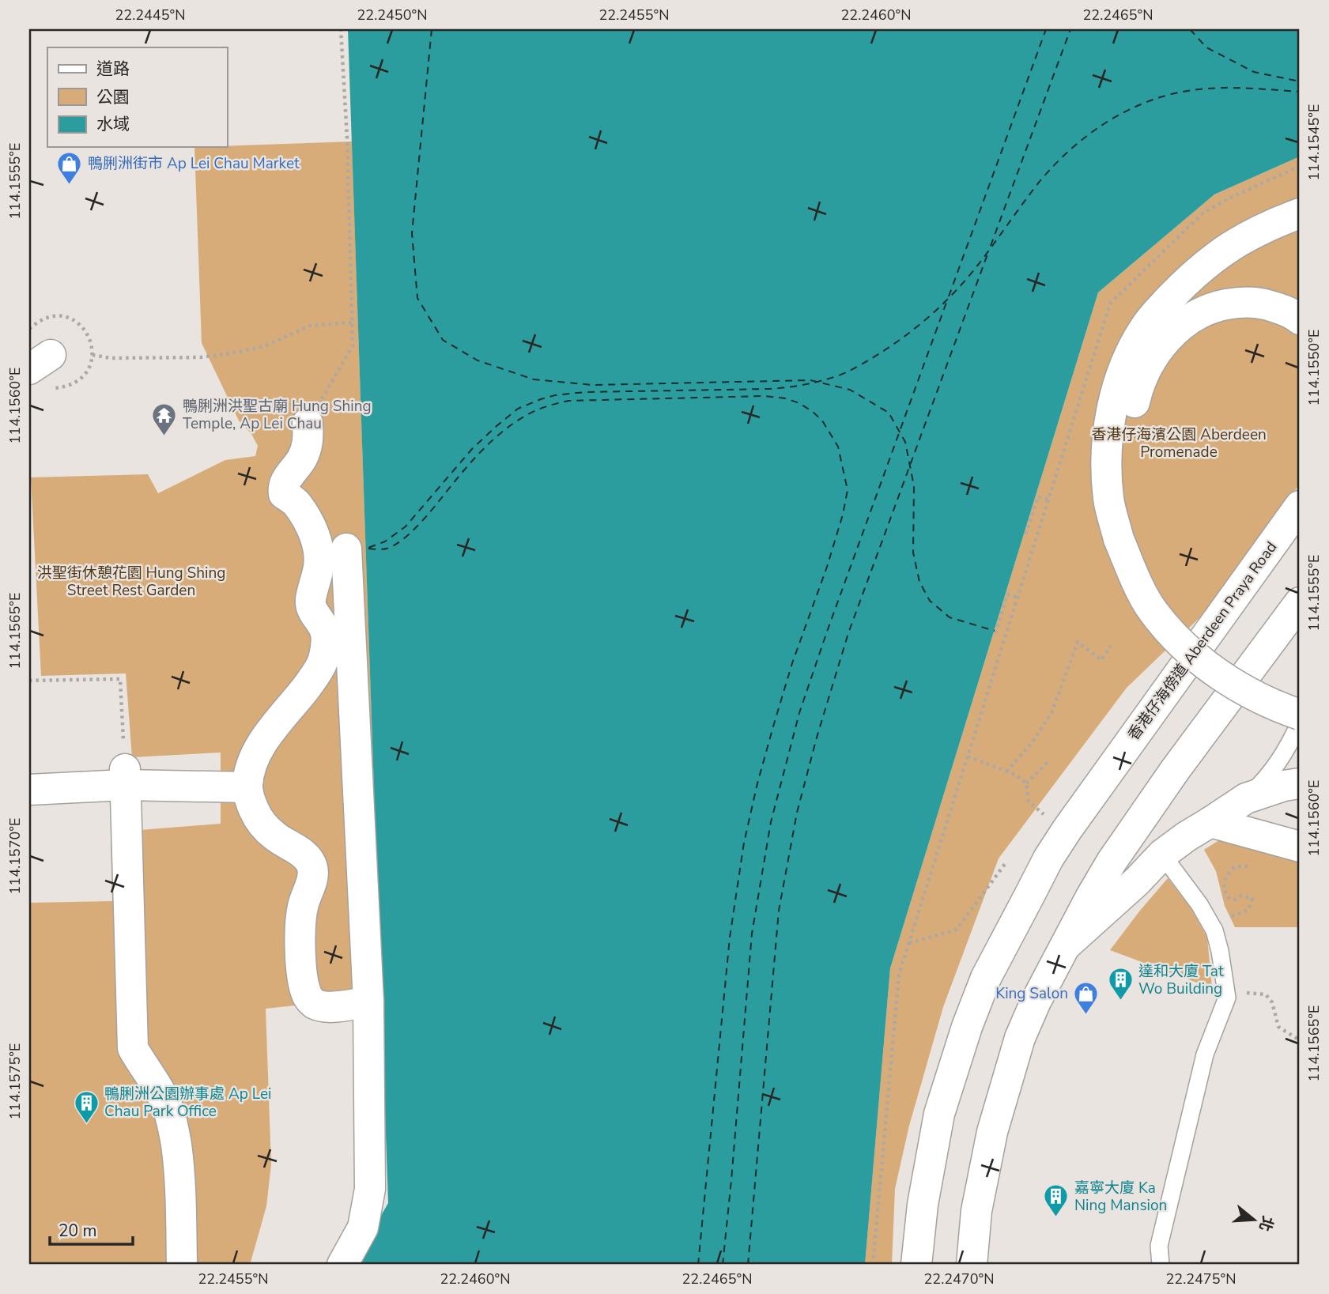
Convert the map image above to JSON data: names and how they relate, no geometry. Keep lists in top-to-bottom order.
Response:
{
  "streets": {
    "main road": ["香港仔海傍道 Aberdeen Praya Road"]
  },
  "parks": ["香港仔海濱公園 Aberdeen Promenade", "洪聖街休憩花園 Hung Shing Street Rest Garden"],
  "places": {
    "shop": ["鴨脷洲街市 Ap Lei Chau Market", "King Salon"],
    "temple": ["鴨脷洲洪聖古廟 Hung Shing Temple, Ap Lei Chau"],
    "building": ["達和大廈 Tat Wo Building", "鴨脷洲公園辦事處 Ap Lei Chau Park Office", "嘉寧大廈 Ka Ning Mansion"]
  },
  "legend": ["道路", "公園", "水域"],
  "scale_bar": "20 m",
  "north": "right",
  "coordinates": [
    "22.2445°N",
    "22.2450°N",
    "22.2455°N",
    "22.2460°N",
    "22.2465°N",
    "114.1545°E",
    "114.1555°E",
    "114.1550°E",
    "114.1560°E",
    "114.1565°E",
    "114.1570°E",
    "114.1575°E",
    "22.2470°N",
    "22.2475°N"
  ]
}
